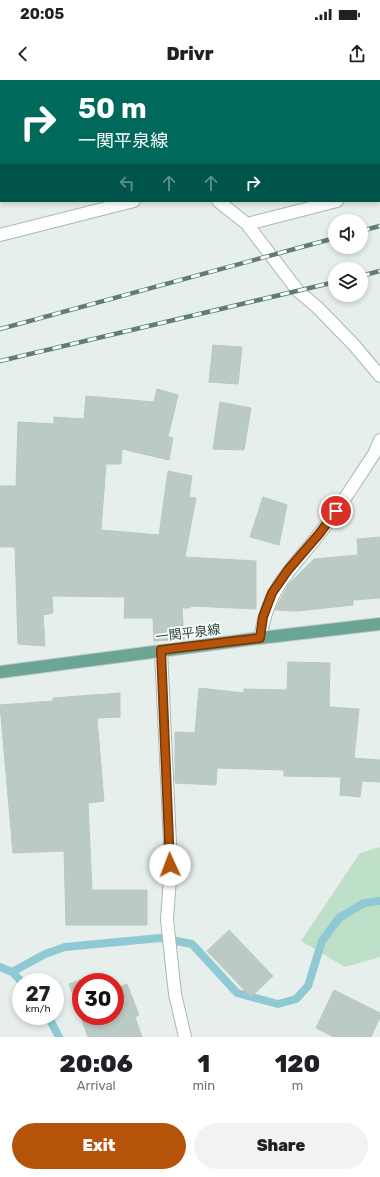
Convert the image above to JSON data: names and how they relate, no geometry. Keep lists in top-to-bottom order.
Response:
{
  "streets": {
    "main road": ["一関平泉線"]
  },
  "page": {
    "status": "20:05",
    "header": "Drivr",
    "turn": ["50 m", "一関平泉線"],
    "speed": "27 km/h",
    "limit": "30",
    "eta": [
      "20:06",
      "Arrival",
      "1",
      "min",
      "120",
      "m"
    ],
    "buttons": ["Exit", "Share"]
  }
}
